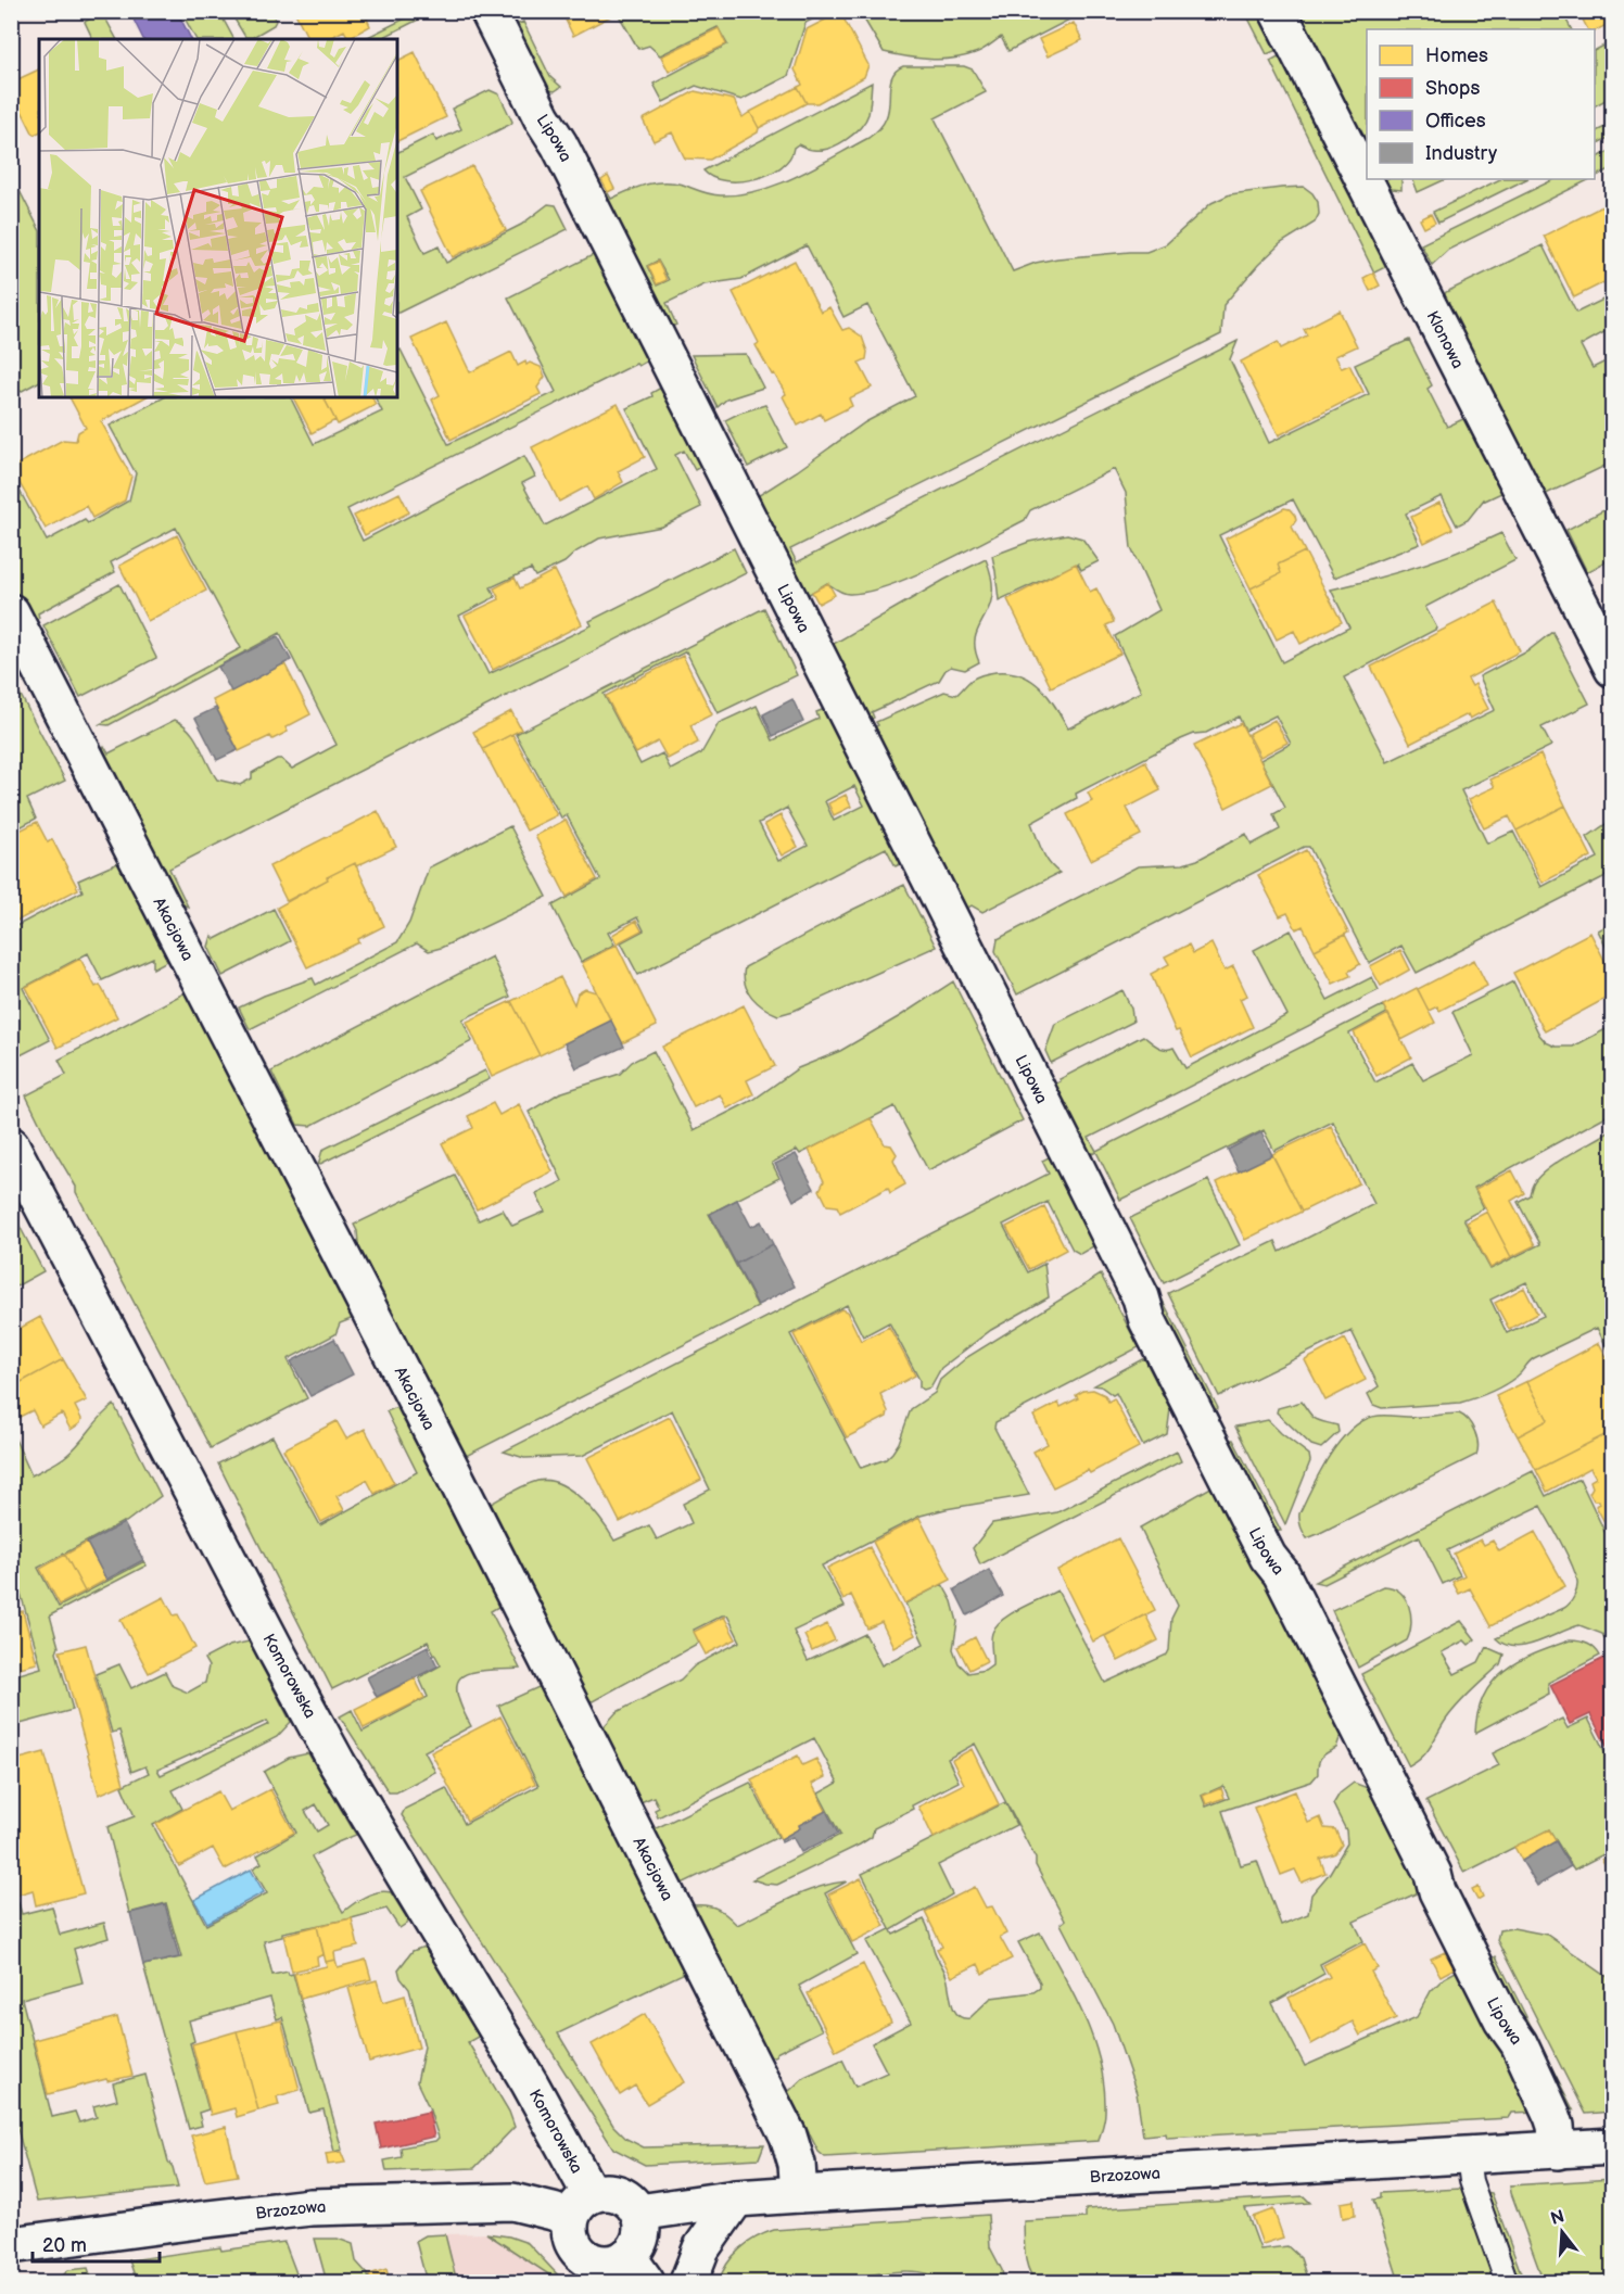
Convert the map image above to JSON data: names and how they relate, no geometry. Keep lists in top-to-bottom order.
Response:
{
  "streets": {
    "street": [
      "Lipowa",
      "Klonowa",
      "Akacjowa",
      "Komorowska",
      "Brzozowa"
    ]
  },
  "crossings": [
    ["Lipowa", "Brzozowa"],
    ["Akacjowa", "Brzozowa"],
    ["Komorowska", "Brzozowa"]
  ],
  "legend": [
    "Homes",
    "Shops",
    "Offices",
    "Industry"
  ],
  "scale_bar": "20 m",
  "north": "top"
}
